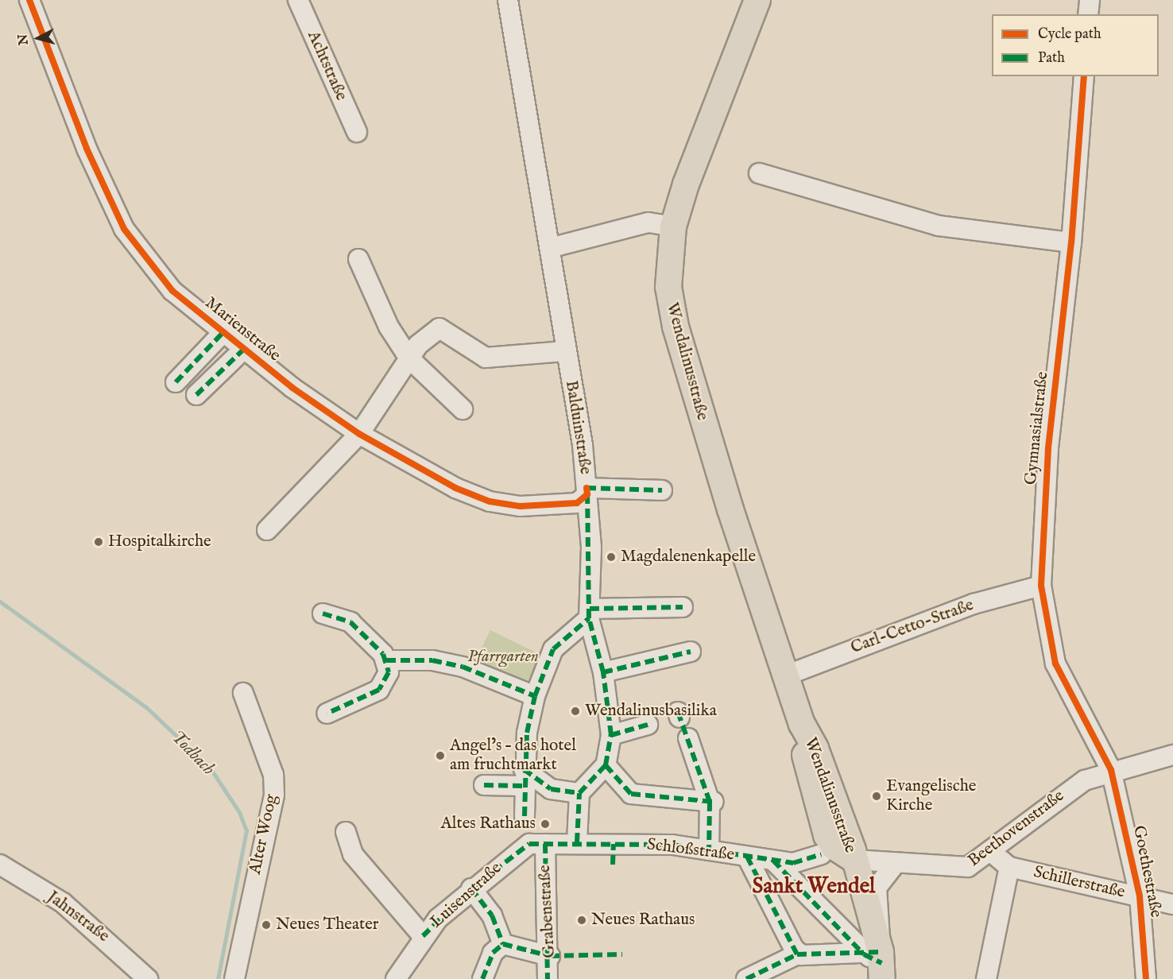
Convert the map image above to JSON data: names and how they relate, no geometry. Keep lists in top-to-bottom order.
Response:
{
  "streets": {
    "main road": ["Wendalinusstraße"],
    "street": [
      "Achtstraße",
      "Marienstraße",
      "Balduinstraße",
      "Gymnasialstraße",
      "Carl-Cetto-Straße",
      "Beethovenstraße",
      "Alter Woog",
      "Schloßstraße",
      "Goethestraße",
      "Schillerstraße",
      "Luisenstraße",
      "Grabenstraße",
      "Jahnstraße"
    ]
  },
  "crossings": [
    ["Marienstraße", "Balduinstraße"],
    ["Wendalinusstraße", "Carl-Cetto-Straße"],
    ["Wendalinusstraße", "Beethovenstraße"],
    ["Gymnasialstraße", "Carl-Cetto-Straße"],
    ["Gymnasialstraße", "Beethovenstraße"],
    ["Gymnasialstraße", "Goethestraße"],
    ["Beethovenstraße", "Goethestraße"],
    ["Beethovenstraße", "Schillerstraße"],
    ["Schloßstraße", "Luisenstraße"],
    ["Schloßstraße", "Grabenstraße"],
    ["Goethestraße", "Schillerstraße"],
    ["Luisenstraße", "Grabenstraße"]
  ],
  "districts": ["Sankt Wendel"],
  "water": ["Todbach"],
  "parks": ["Pfarrgarten"],
  "places": [
    "Hospitalkirche",
    "Magdalenenkapelle",
    "Wendalinusbasilika",
    "Angel’s – das hotel am fruchtmarkt",
    "Evangelische Kirche",
    "Altes Rathaus",
    "Neues Rathaus",
    "Neues Theater"
  ],
  "legend": ["Cycle path", "Path"],
  "north": "left"
}
